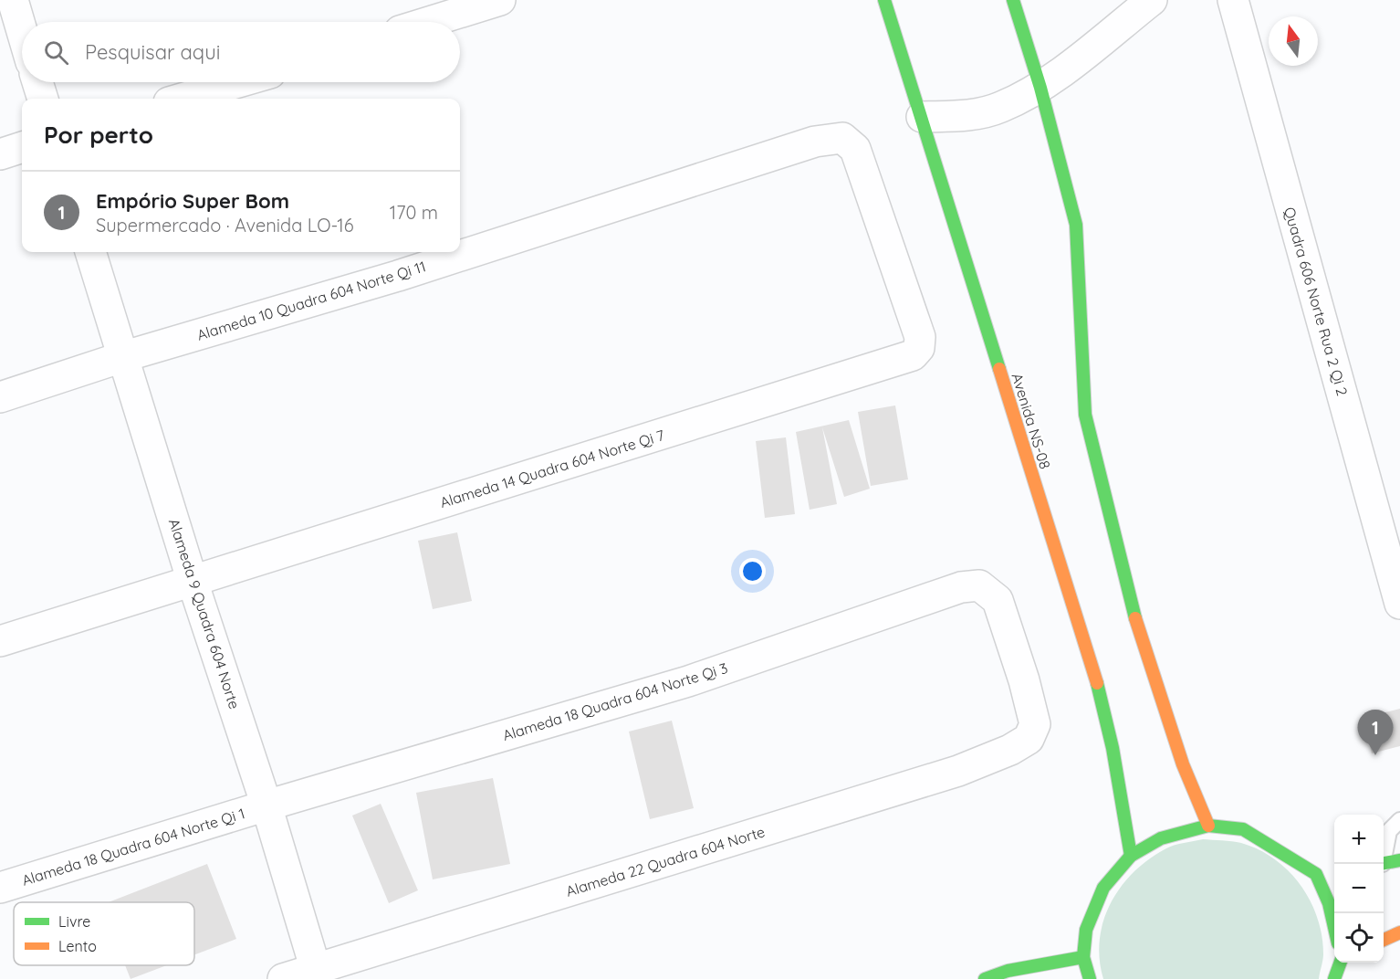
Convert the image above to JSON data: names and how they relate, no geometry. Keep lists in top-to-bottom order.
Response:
{
  "streets": {
    "street": [
      "Alameda 10 Quadra 604 Norte Qi 11",
      "Quadra 606 Norte Rua 2 Qi 2",
      "Avenida NS-08",
      "Alameda 14 Quadra 604 Norte Qi 7",
      "Alameda 9 Quadra 604 Norte",
      "Alameda 18 Quadra 604 Norte Qi 3",
      "Alameda 18 Quadra 604 Norte Qi 1",
      "Alameda 22 Quadra 604 Norte"
    ]
  },
  "crossings": [
    ["Alameda 10 Quadra 604 Norte Qi 11", "Alameda 14 Quadra 604 Norte Qi 7"],
    ["Alameda 10 Quadra 604 Norte Qi 11", "Alameda 9 Quadra 604 Norte"],
    ["Alameda 14 Quadra 604 Norte Qi 7", "Alameda 9 Quadra 604 Norte"],
    ["Alameda 9 Quadra 604 Norte", "Alameda 18 Quadra 604 Norte Qi 3"],
    ["Alameda 9 Quadra 604 Norte", "Alameda 18 Quadra 604 Norte Qi 1"],
    ["Alameda 9 Quadra 604 Norte", "Alameda 22 Quadra 604 Norte"],
    ["Alameda 18 Quadra 604 Norte Qi 3", "Alameda 18 Quadra 604 Norte Qi 1"],
    ["Alameda 18 Quadra 604 Norte Qi 3", "Alameda 22 Quadra 604 Norte"]
  ],
  "legend": ["Livre", "Lento"],
  "north": "top",
  "page": {
    "search": "Pesquisar aqui",
    "heading": "Por perto",
    "list": [
      {
        "mark": "1",
        "name": "Empório Super Bom",
        "note": "Supermercado · Avenida LO-16",
        "value": "170 m"
      }
    ],
    "pins": "1",
    "map_buttons": ["+", "−"]
  }
}
